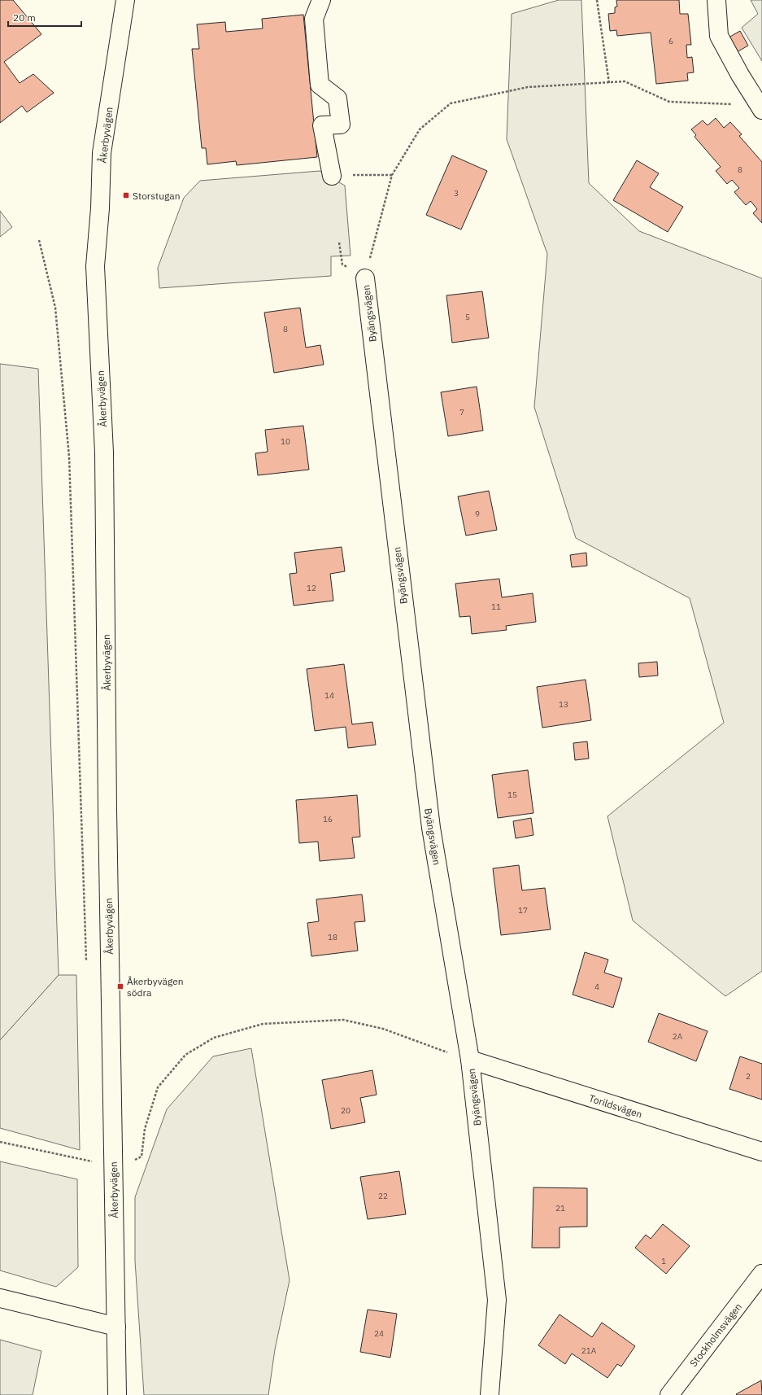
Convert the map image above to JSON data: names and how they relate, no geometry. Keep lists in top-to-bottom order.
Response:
{
  "streets": {
    "street": [
      "Åkerbyvägen",
      "Byängsvägen",
      "Torildsvägen",
      "Stockholmsvägen"
    ]
  },
  "crossings": [
    ["Byängsvägen", "Torildsvägen"]
  ],
  "places": {
    "transit": ["Storstugan", "Åkerbyvägen södra"]
  },
  "house_numbers": [
    "6",
    "8",
    "3",
    "5",
    "8",
    "7",
    "10",
    "9",
    "12",
    "11",
    "14",
    "13",
    "15",
    "16",
    "17",
    "18",
    "4",
    "2A",
    "2",
    "20",
    "22",
    "21",
    "1",
    "24",
    "21A"
  ],
  "scale_bar": "20 m"
}
